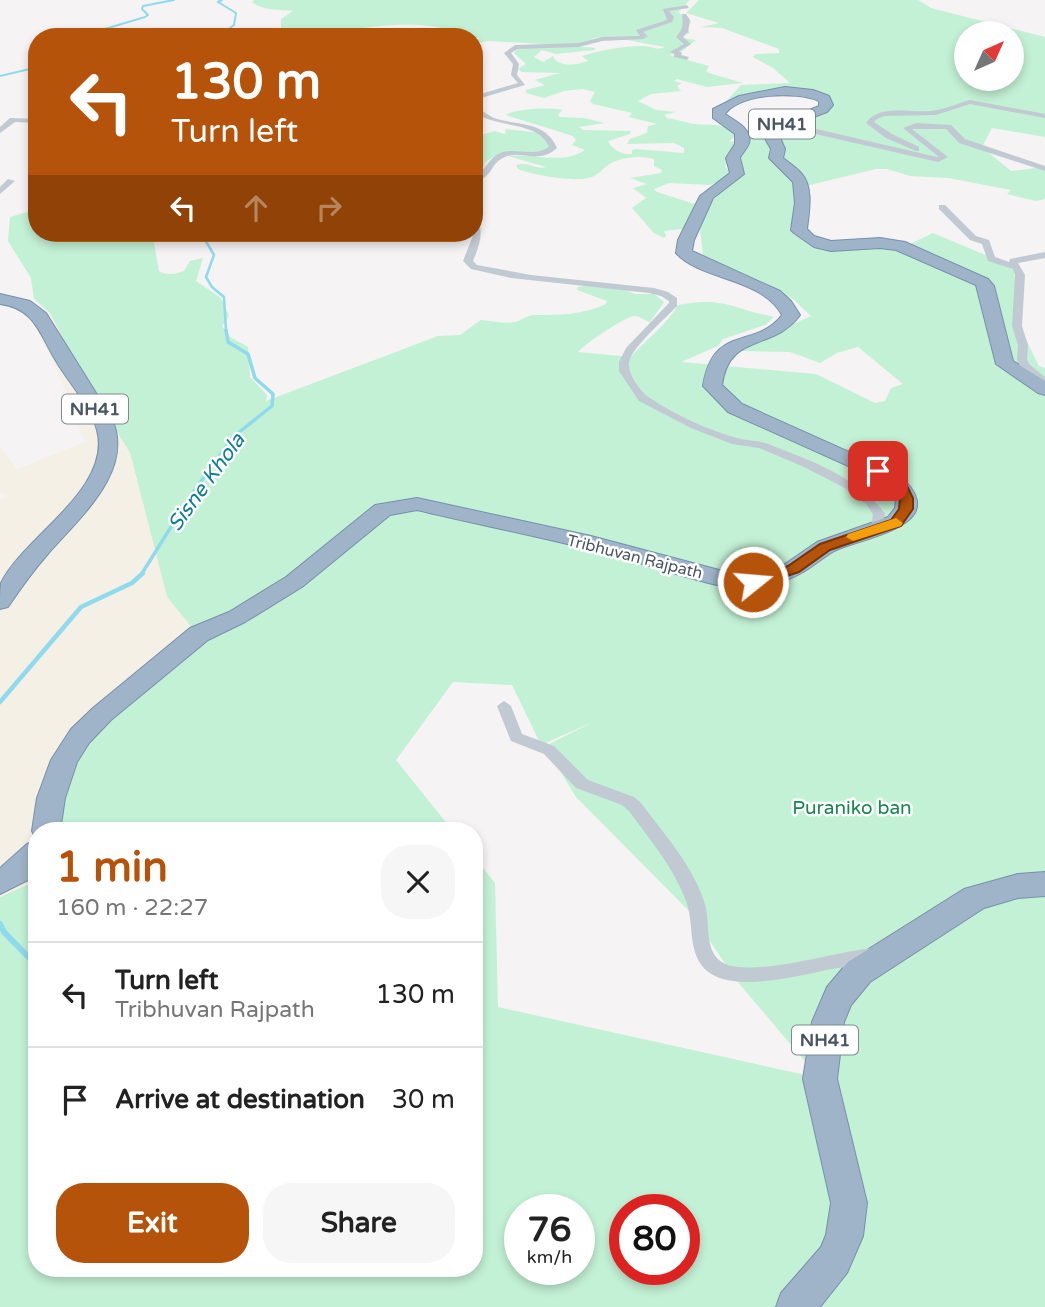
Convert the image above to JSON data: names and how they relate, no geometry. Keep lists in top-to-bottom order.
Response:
{
  "streets": {
    "highway": ["NH41", "Tribhuvan Rajpath"]
  },
  "water": ["Sisne Khola"],
  "parks": ["Puraniko ban"],
  "north": "top right",
  "page": {
    "turn": ["130 m", "Turn left"],
    "heading": ["1 min", "160 m · 22:27"],
    "list": [
      {
        "name": "Turn left",
        "note": "Tribhuvan Rajpath",
        "value": "130 m"
      },
      {
        "name": "Arrive at destination",
        "value": "30 m"
      }
    ],
    "buttons": ["Exit", "Share"],
    "speed": "76 km/h",
    "limit": "80"
  }
}
